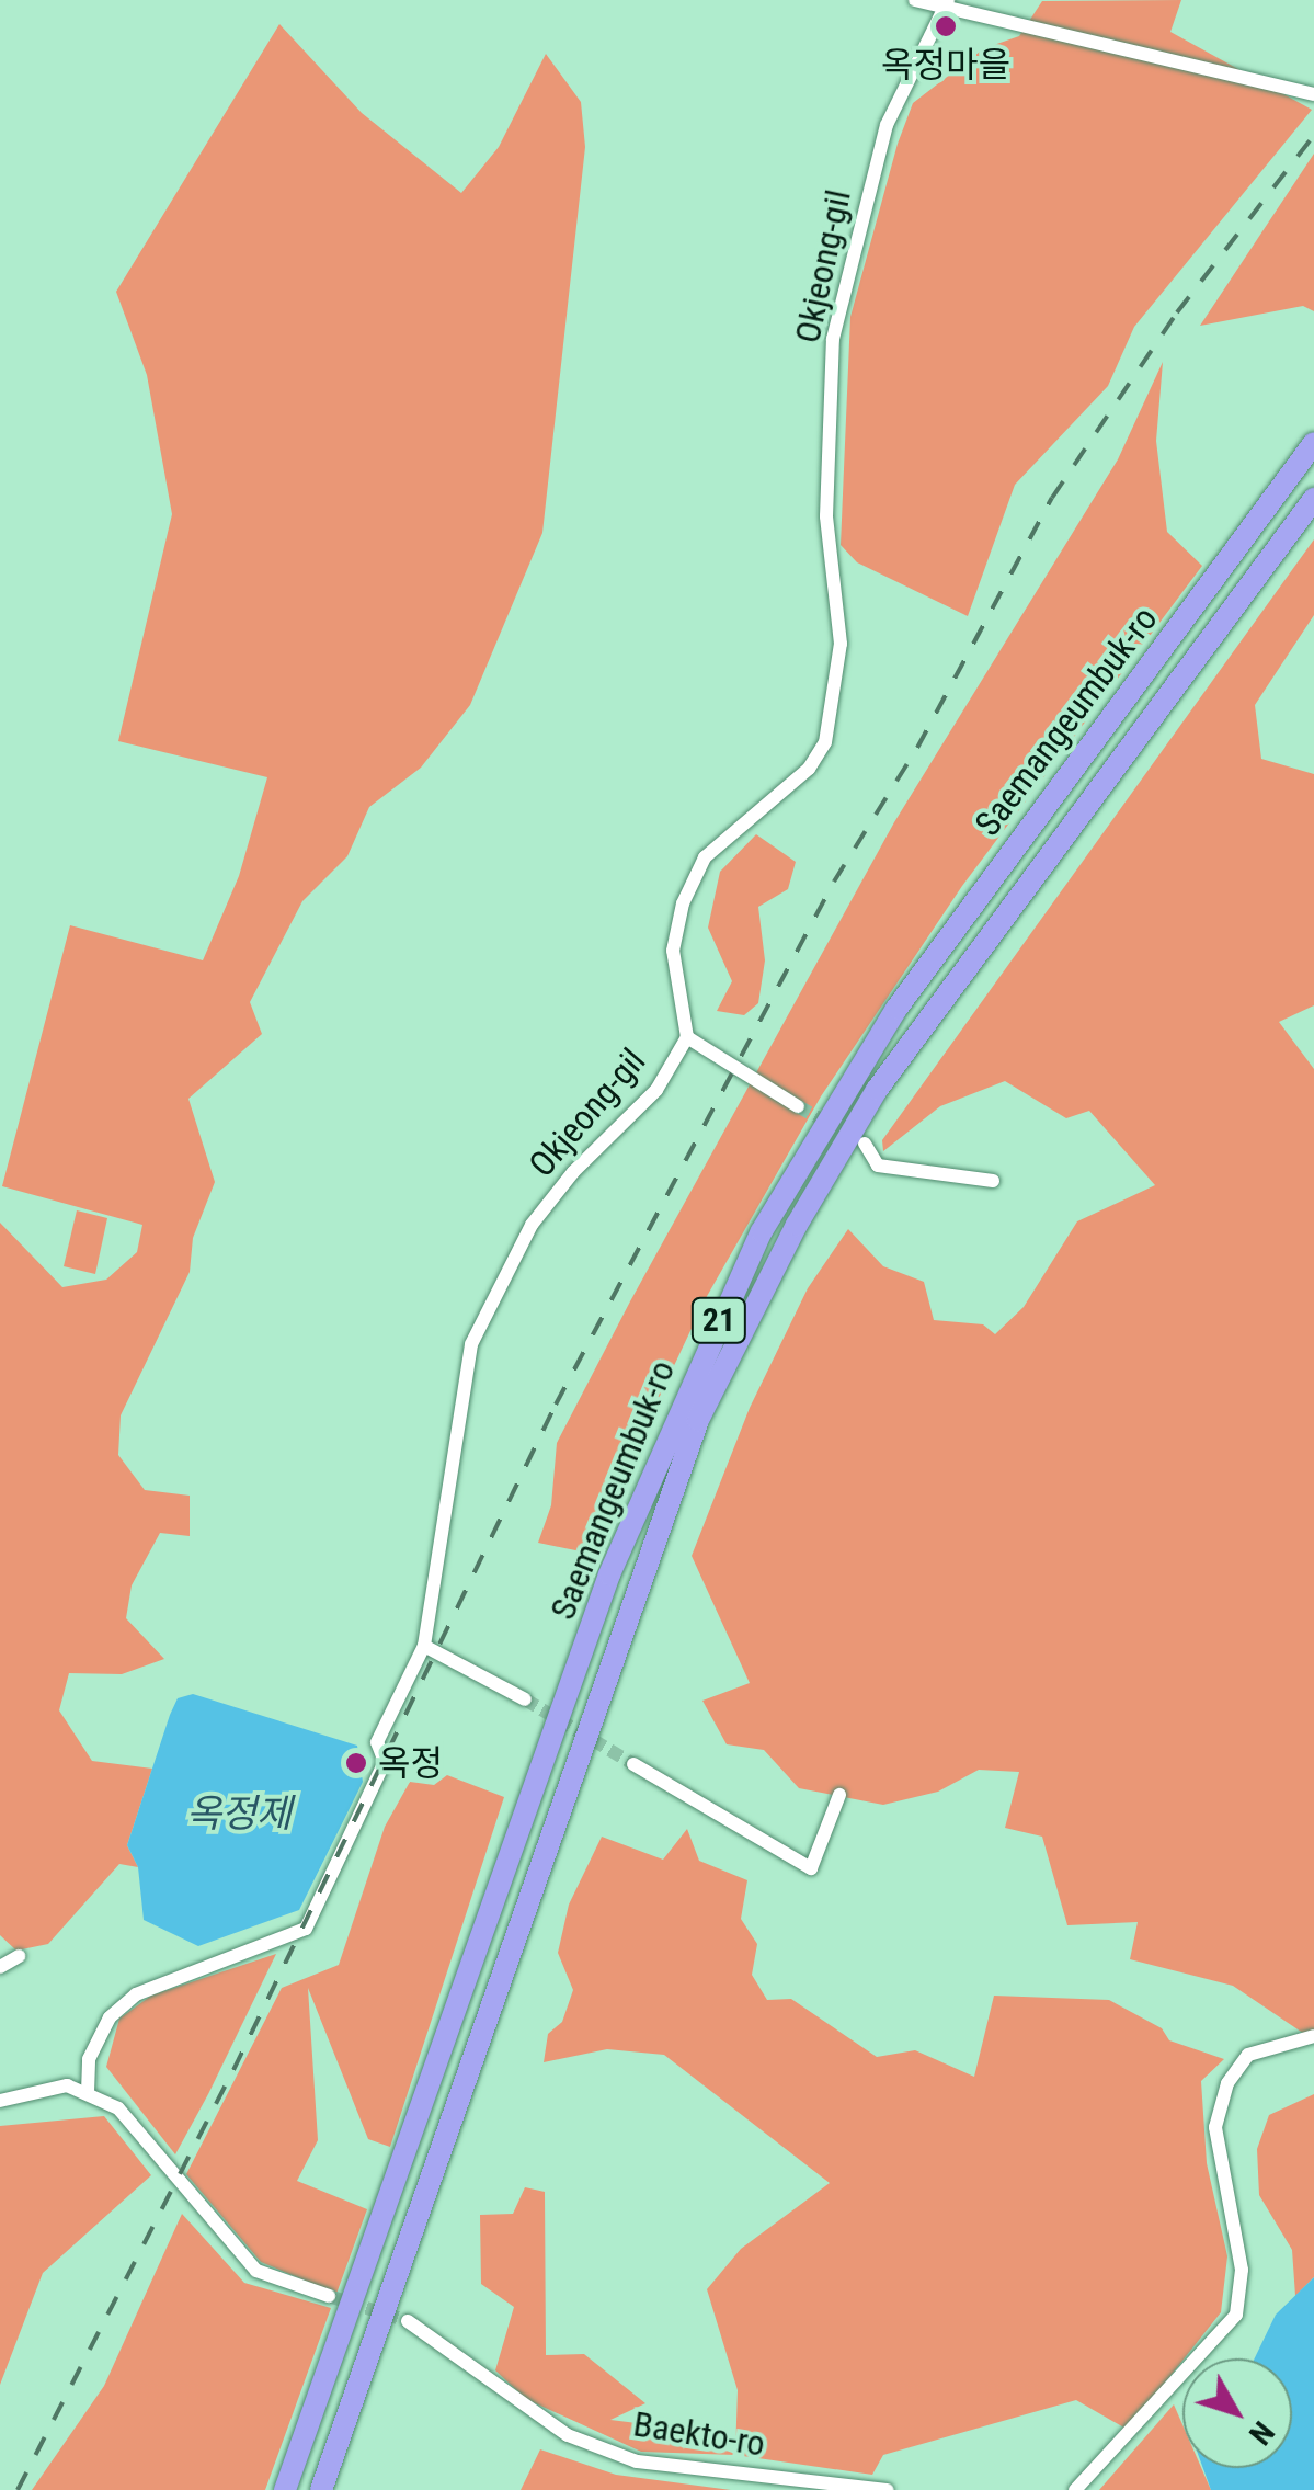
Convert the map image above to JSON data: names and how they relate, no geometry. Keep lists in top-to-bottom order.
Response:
{
  "streets": {
    "highway": ["Saemangeumbuk-ro", "21"],
    "street": ["Okjeong-gil", "Baekto-ro"]
  },
  "water": ["옥정제"],
  "places": ["옥정마을", "옥정"],
  "north": "bottom right"
}
